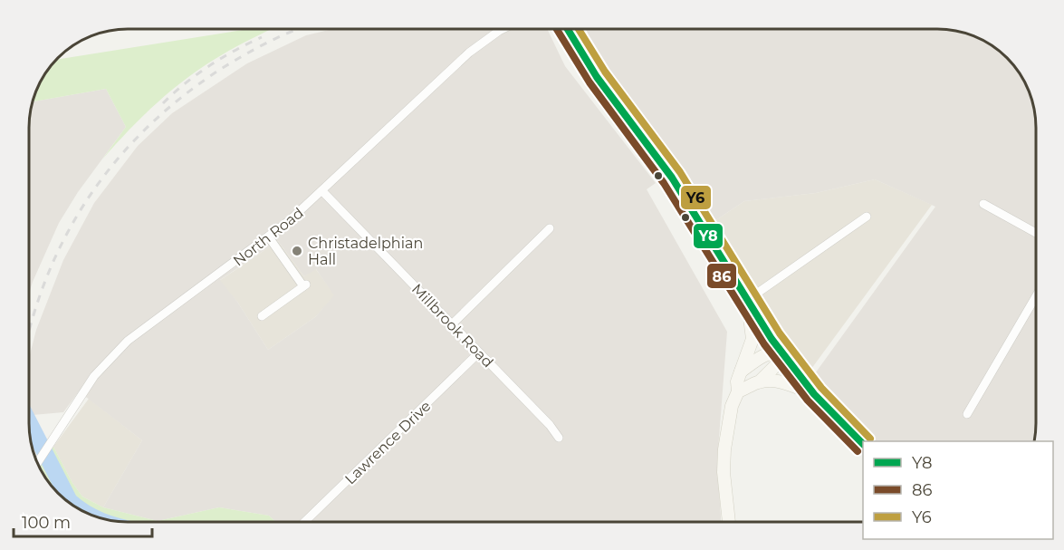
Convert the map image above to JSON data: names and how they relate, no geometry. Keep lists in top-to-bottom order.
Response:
{
  "streets": {
    "street": ["North Road", "Millbrook Road", "Lawrence Drive"]
  },
  "crossings": [
    ["North Road", "Millbrook Road"],
    ["Millbrook Road", "Lawrence Drive"]
  ],
  "places": ["Christadelphian Hall"],
  "lines": ["transit line Y8", "transit line 86", "transit line Y6"],
  "legend": ["Y8", "86", "Y6"],
  "scale_bar": "100 m"
}
